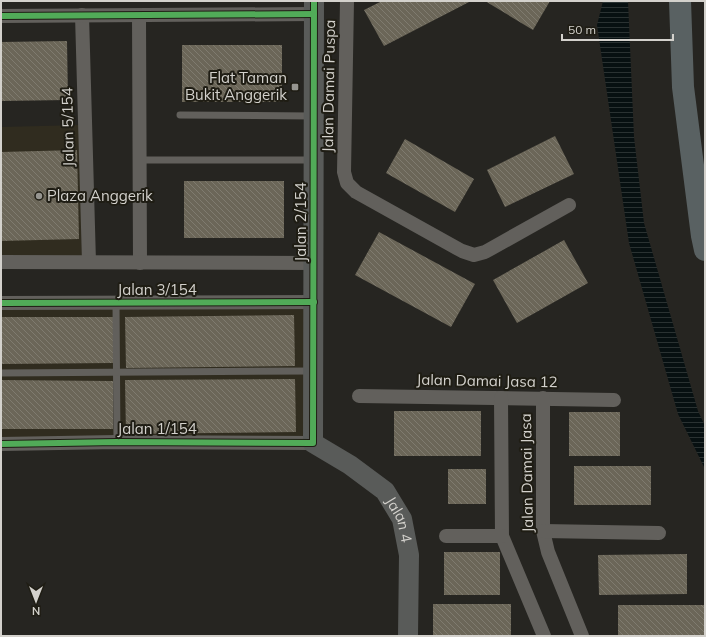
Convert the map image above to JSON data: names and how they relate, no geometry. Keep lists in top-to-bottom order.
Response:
{
  "streets": {
    "street": [
      "Jalan Damai Puspa",
      "Jalan 5/154",
      "Jalan 2/154",
      "Jalan 3/154",
      "Jalan Damai Jasa 12",
      "Jalan 1/154",
      "Jalan Damai Jasa",
      "Jalan 4"
    ]
  },
  "crossings": [
    ["Jalan 5/154", "Jalan 3/154"],
    ["Jalan 2/154", "Jalan 3/154"],
    ["Jalan 2/154", "Jalan 1/154"],
    ["Jalan 2/154", "Jalan 4"],
    ["Jalan Damai Jasa 12", "Jalan Damai Jasa"],
    ["Jalan 1/154", "Jalan 4"]
  ],
  "places": {
    "transit": ["Flat Taman Bukit Anggerik"],
    "other": ["Plaza Anggerik"]
  },
  "scale_bar": "50 m",
  "north": "bottom"
}
